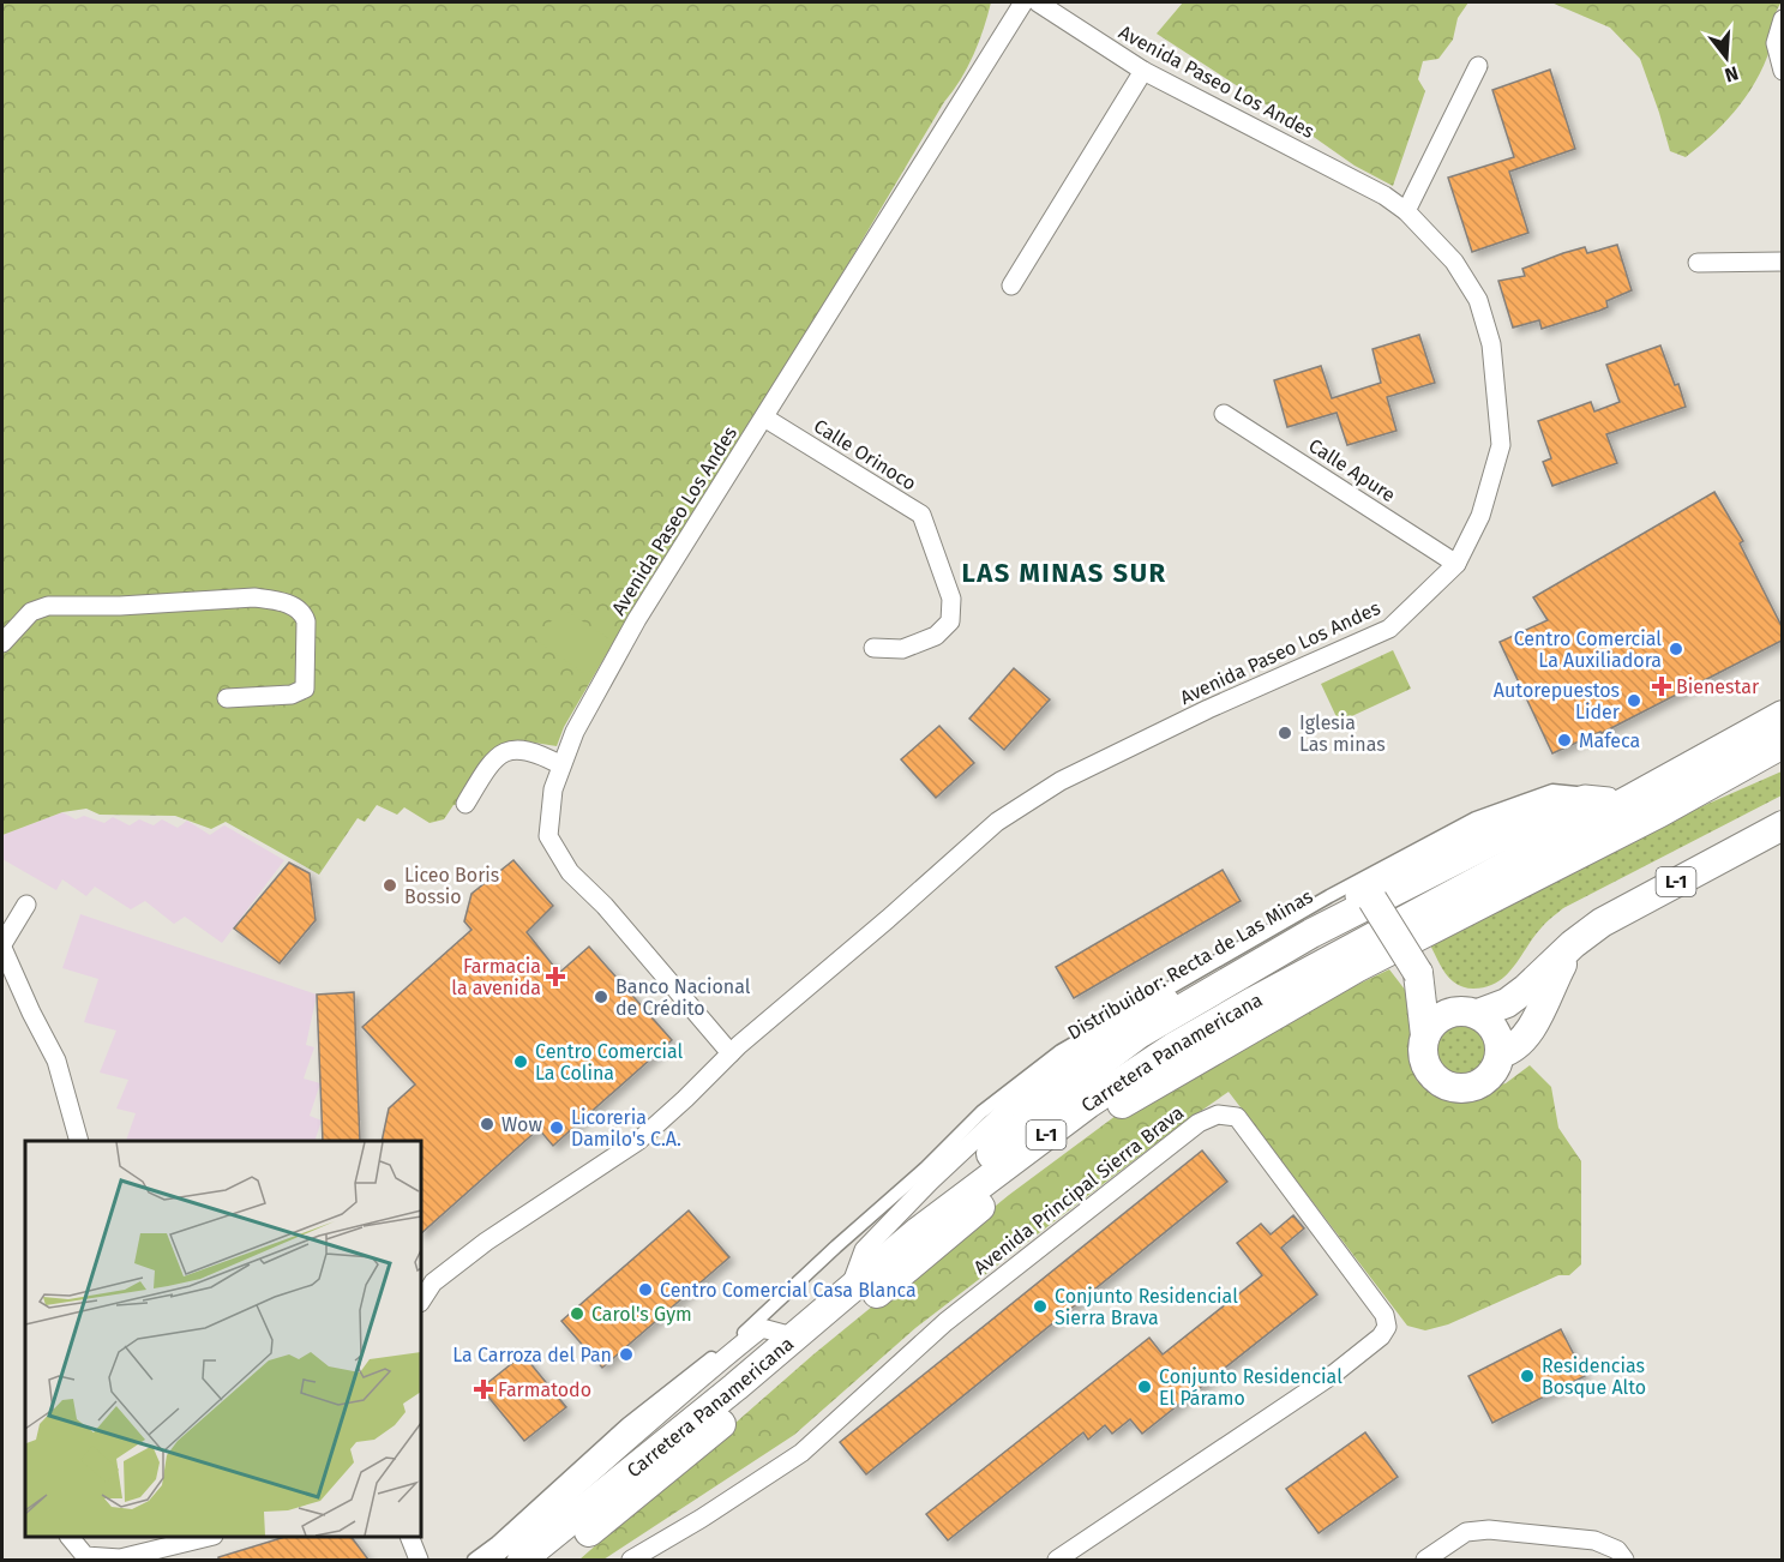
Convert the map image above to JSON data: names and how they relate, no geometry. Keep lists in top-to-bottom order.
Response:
{
  "streets": {
    "main road": ["L-1", "Carretera Panamericana"],
    "street": [
      "Avenida Paseo Los Andes",
      "Calle Orinoco",
      "Calle Apure",
      "Distribuidor: Recta de Las Minas",
      "Avenida Principal Sierra Brava"
    ]
  },
  "crossings": [
    ["Avenida Paseo Los Andes", "Calle Orinoco"],
    ["Avenida Paseo Los Andes", "Calle Apure"],
    ["L-1", "Distribuidor: Recta de Las Minas"],
    ["L-1", "Carretera Panamericana"],
    ["Distribuidor: Recta de Las Minas", "Carretera Panamericana"]
  ],
  "districts": ["LAS MINAS SUR"],
  "places": {
    "other": [
      "Centro Comercial La Auxiliadora",
      "Autorepuestos Lider",
      "Iglesia Las minas",
      "Mafeca",
      "Liceo Boris Bossio",
      "Banco Nacional de Crédito",
      "Centro Comercial La Colina",
      "Wow",
      "Licoreria Damilo's C.A.",
      "Centro Comercial Casa Blanca",
      "Conjunto Residencial Sierra Brava",
      "Carol's Gym",
      "La Carroza del Pan",
      "Residencias Bosque Alto",
      "Conjunto Residencial El Páramo"
    ],
    "health": ["Bienestar", "Farmacia la avenida", "Farmatodo"]
  },
  "north": "bottom"
}
